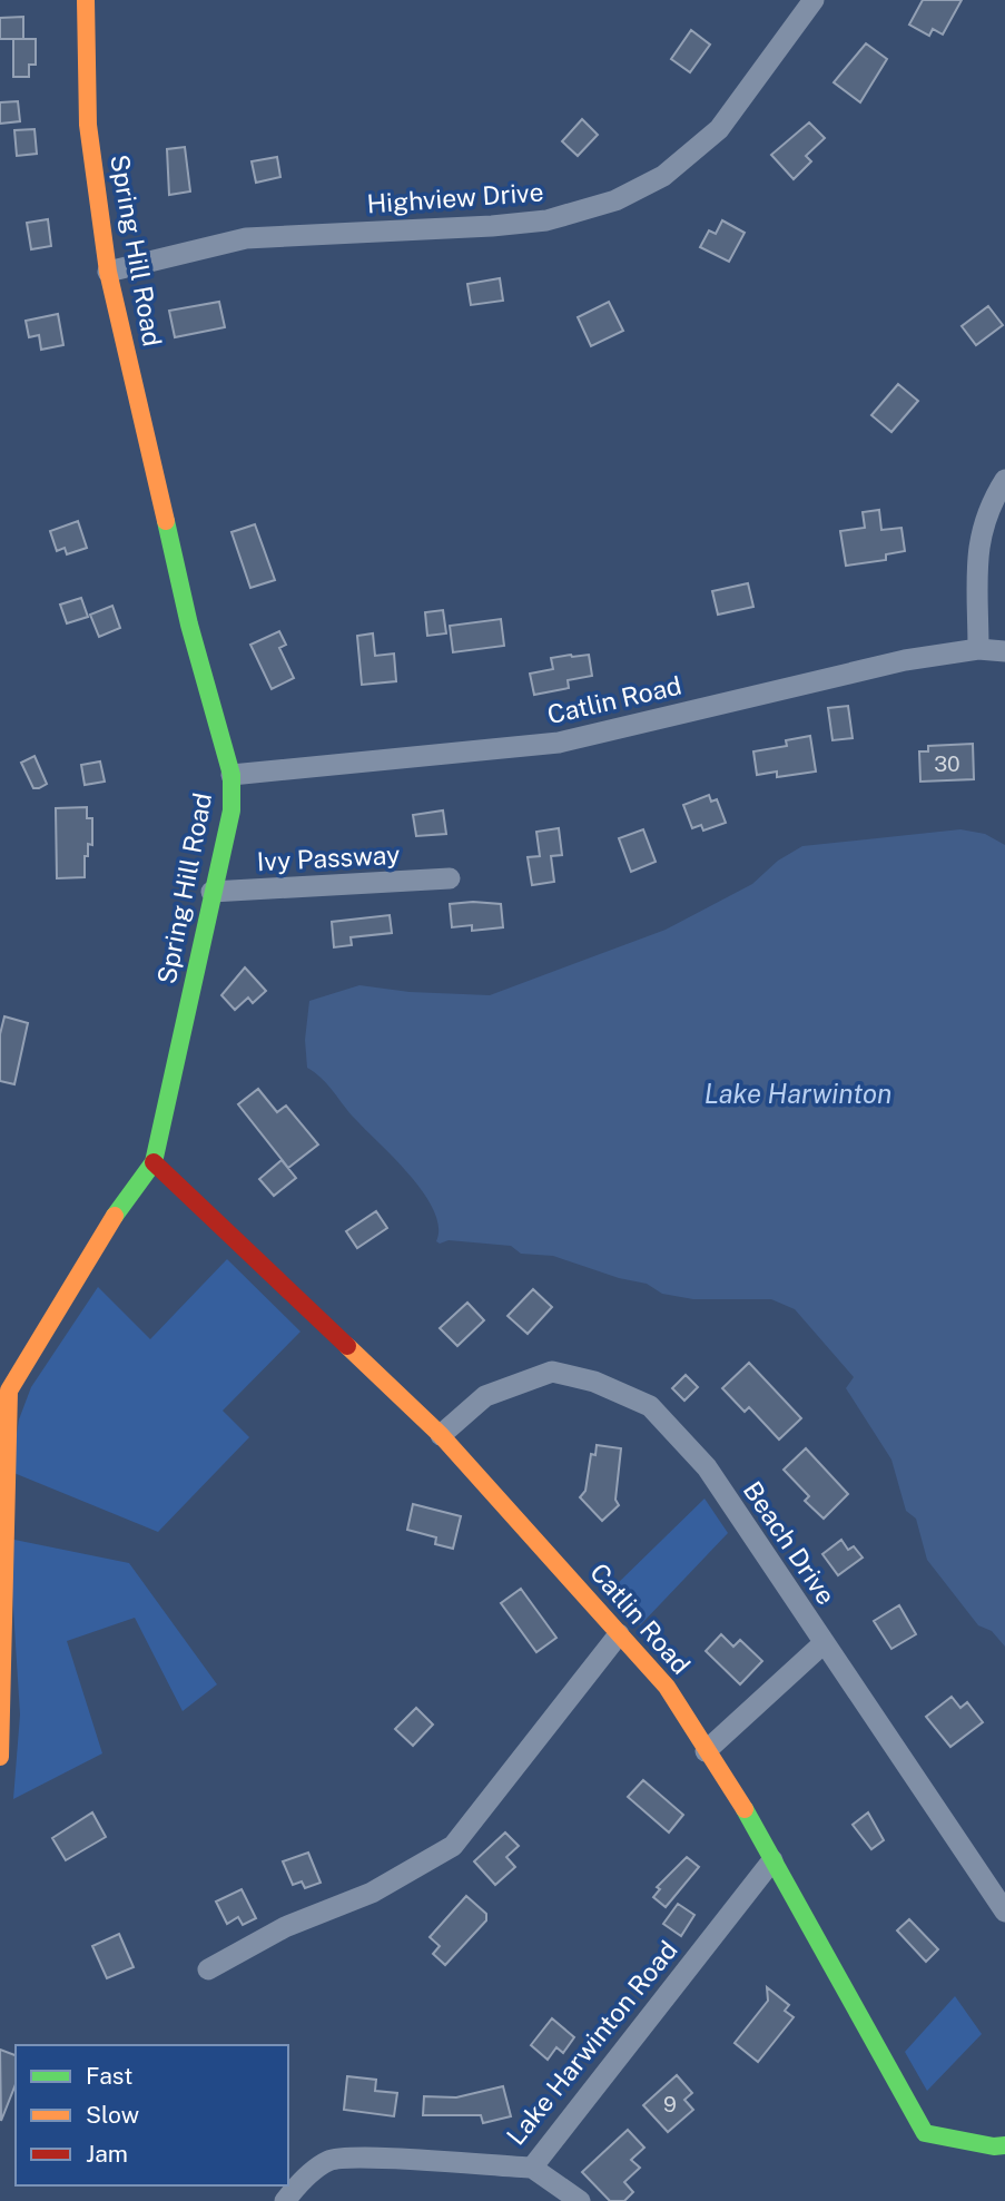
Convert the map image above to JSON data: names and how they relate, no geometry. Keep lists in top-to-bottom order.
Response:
{
  "streets": {
    "street": [
      "Highview Drive",
      "Spring Hill Road",
      "Catlin Road",
      "Ivy Passway",
      "Beach Drive",
      "Lake Harwinton Road"
    ]
  },
  "crossings": [
    ["Highview Drive", "Spring Hill Road"],
    ["Spring Hill Road", "Catlin Road"],
    ["Spring Hill Road", "Ivy Passway"],
    ["Catlin Road", "Beach Drive"],
    ["Catlin Road", "Lake Harwinton Road"]
  ],
  "water": ["Lake Harwinton"],
  "house_numbers": ["30", "9"],
  "legend": ["Fast", "Slow", "Jam"]
}
